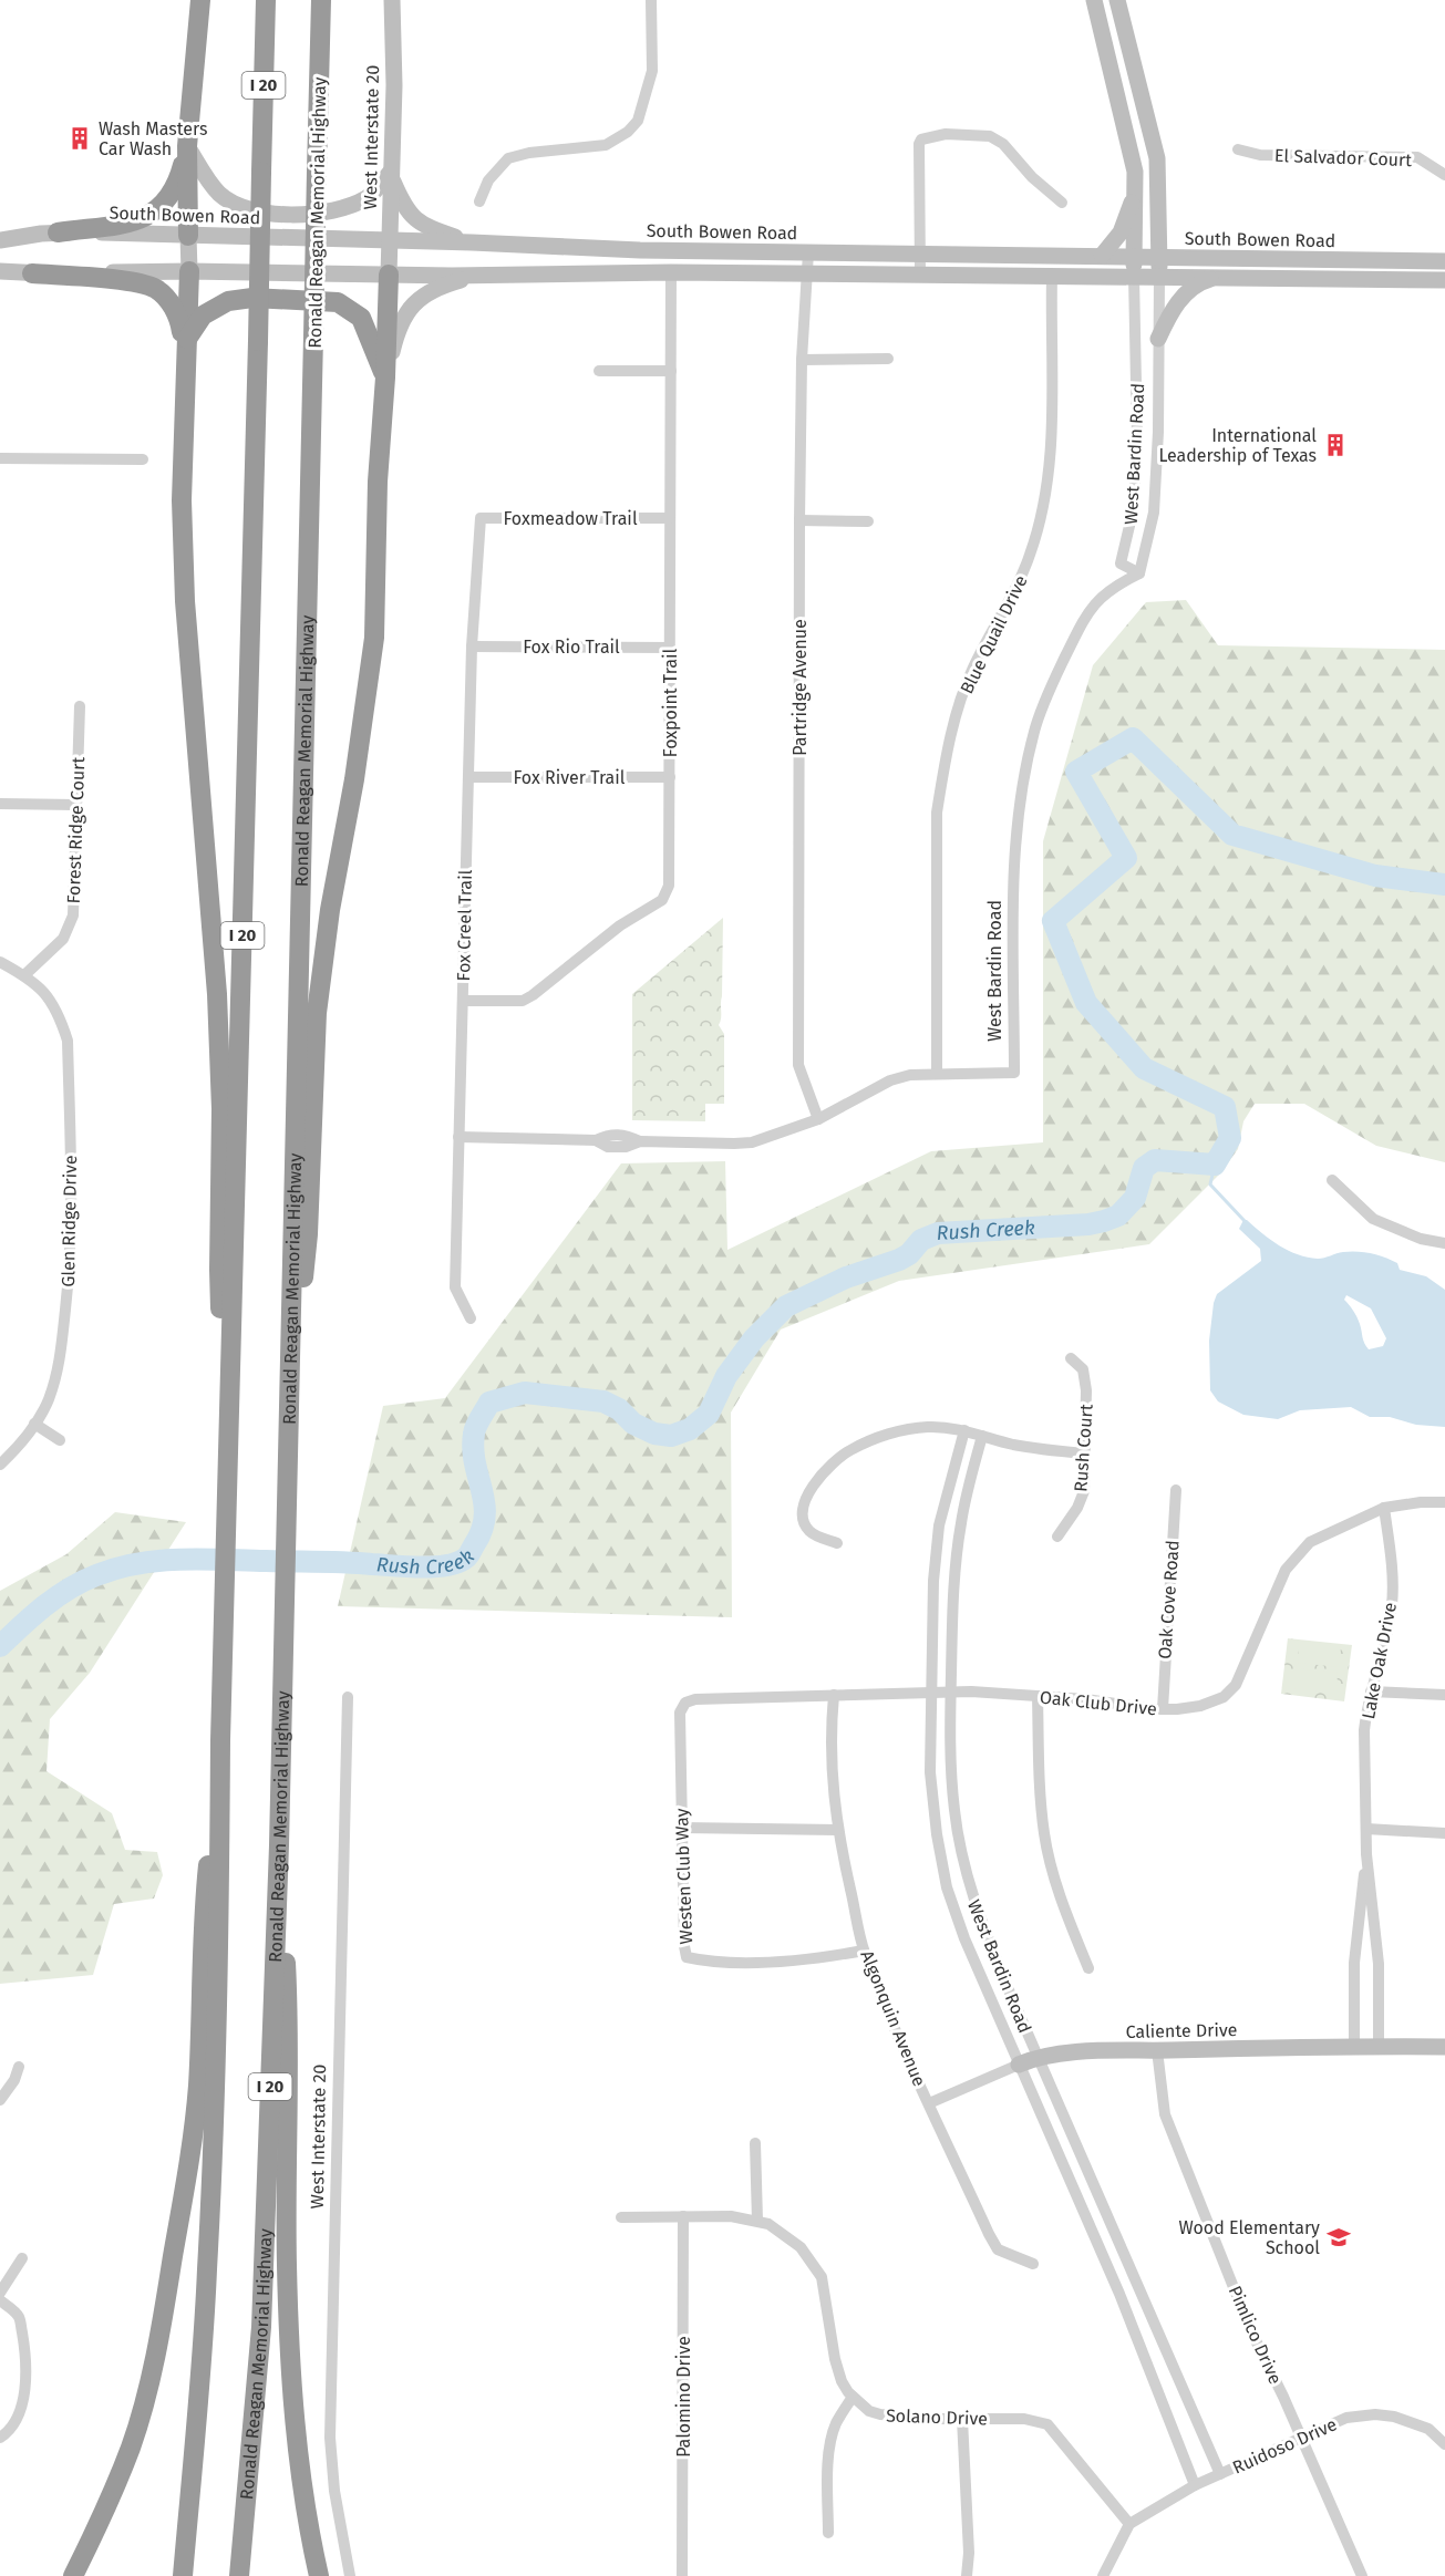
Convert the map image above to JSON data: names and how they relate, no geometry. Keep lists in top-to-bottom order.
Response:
{
  "streets": {
    "highway": ["I 20", "Ronald Reagan Memorial Highway"],
    "main road": [
      "West Interstate 20",
      "South Bowen Road",
      "West Bardin Road",
      "Caliente Drive"
    ],
    "street": [
      "El Salvador Court",
      "Foxmeadow Trail",
      "Blue Quail Drive",
      "Fox Rio Trail",
      "Partridge Avenue",
      "Foxpoint Trail",
      "Fox River Trail",
      "Forest Ridge Court",
      "Fox Creel Trail",
      "Glen Ridge Drive",
      "Rush Court",
      "Oak Cove Road",
      "Lake Oak Drive",
      "Oak Club Drive",
      "Westen Club Way",
      "Algonquin Avenue",
      "Pimlico Drive",
      "Palomino Drive",
      "Solano Drive",
      "Ruidoso Drive"
    ]
  },
  "crossings": [
    ["West Interstate 20", "South Bowen Road"],
    ["South Bowen Road", "West Bardin Road"],
    ["South Bowen Road", "Partridge Avenue"],
    ["West Bardin Road", "Blue Quail Drive"],
    ["West Bardin Road", "Oak Club Drive"],
    ["West Bardin Road", "Caliente Drive"],
    ["West Bardin Road", "Ruidoso Drive"],
    ["Foxmeadow Trail", "Foxpoint Trail"],
    ["Foxmeadow Trail", "Fox Creel Trail"],
    ["Fox Rio Trail", "Foxpoint Trail"],
    ["Fox Rio Trail", "Fox Creel Trail"],
    ["Foxpoint Trail", "Fox River Trail"],
    ["Foxpoint Trail", "Fox Creel Trail"],
    ["Fox River Trail", "Fox Creel Trail"],
    ["Forest Ridge Court", "Glen Ridge Drive"],
    ["Oak Cove Road", "Oak Club Drive"],
    ["Lake Oak Drive", "Oak Club Drive"],
    ["Lake Oak Drive", "Caliente Drive"],
    ["Oak Club Drive", "Westen Club Way"],
    ["Oak Club Drive", "Algonquin Avenue"],
    ["Westen Club Way", "Algonquin Avenue"],
    ["Algonquin Avenue", "Caliente Drive"],
    ["Caliente Drive", "Pimlico Drive"],
    ["Pimlico Drive", "Ruidoso Drive"],
    ["Palomino Drive", "Solano Drive"],
    ["Solano Drive", "Ruidoso Drive"]
  ],
  "water": ["Rush Creek"],
  "places": {
    "building": ["Wash Masters Car Wash", "International Leadership of Texas"],
    "school or university": ["Wood Elementary School"]
  }
}
